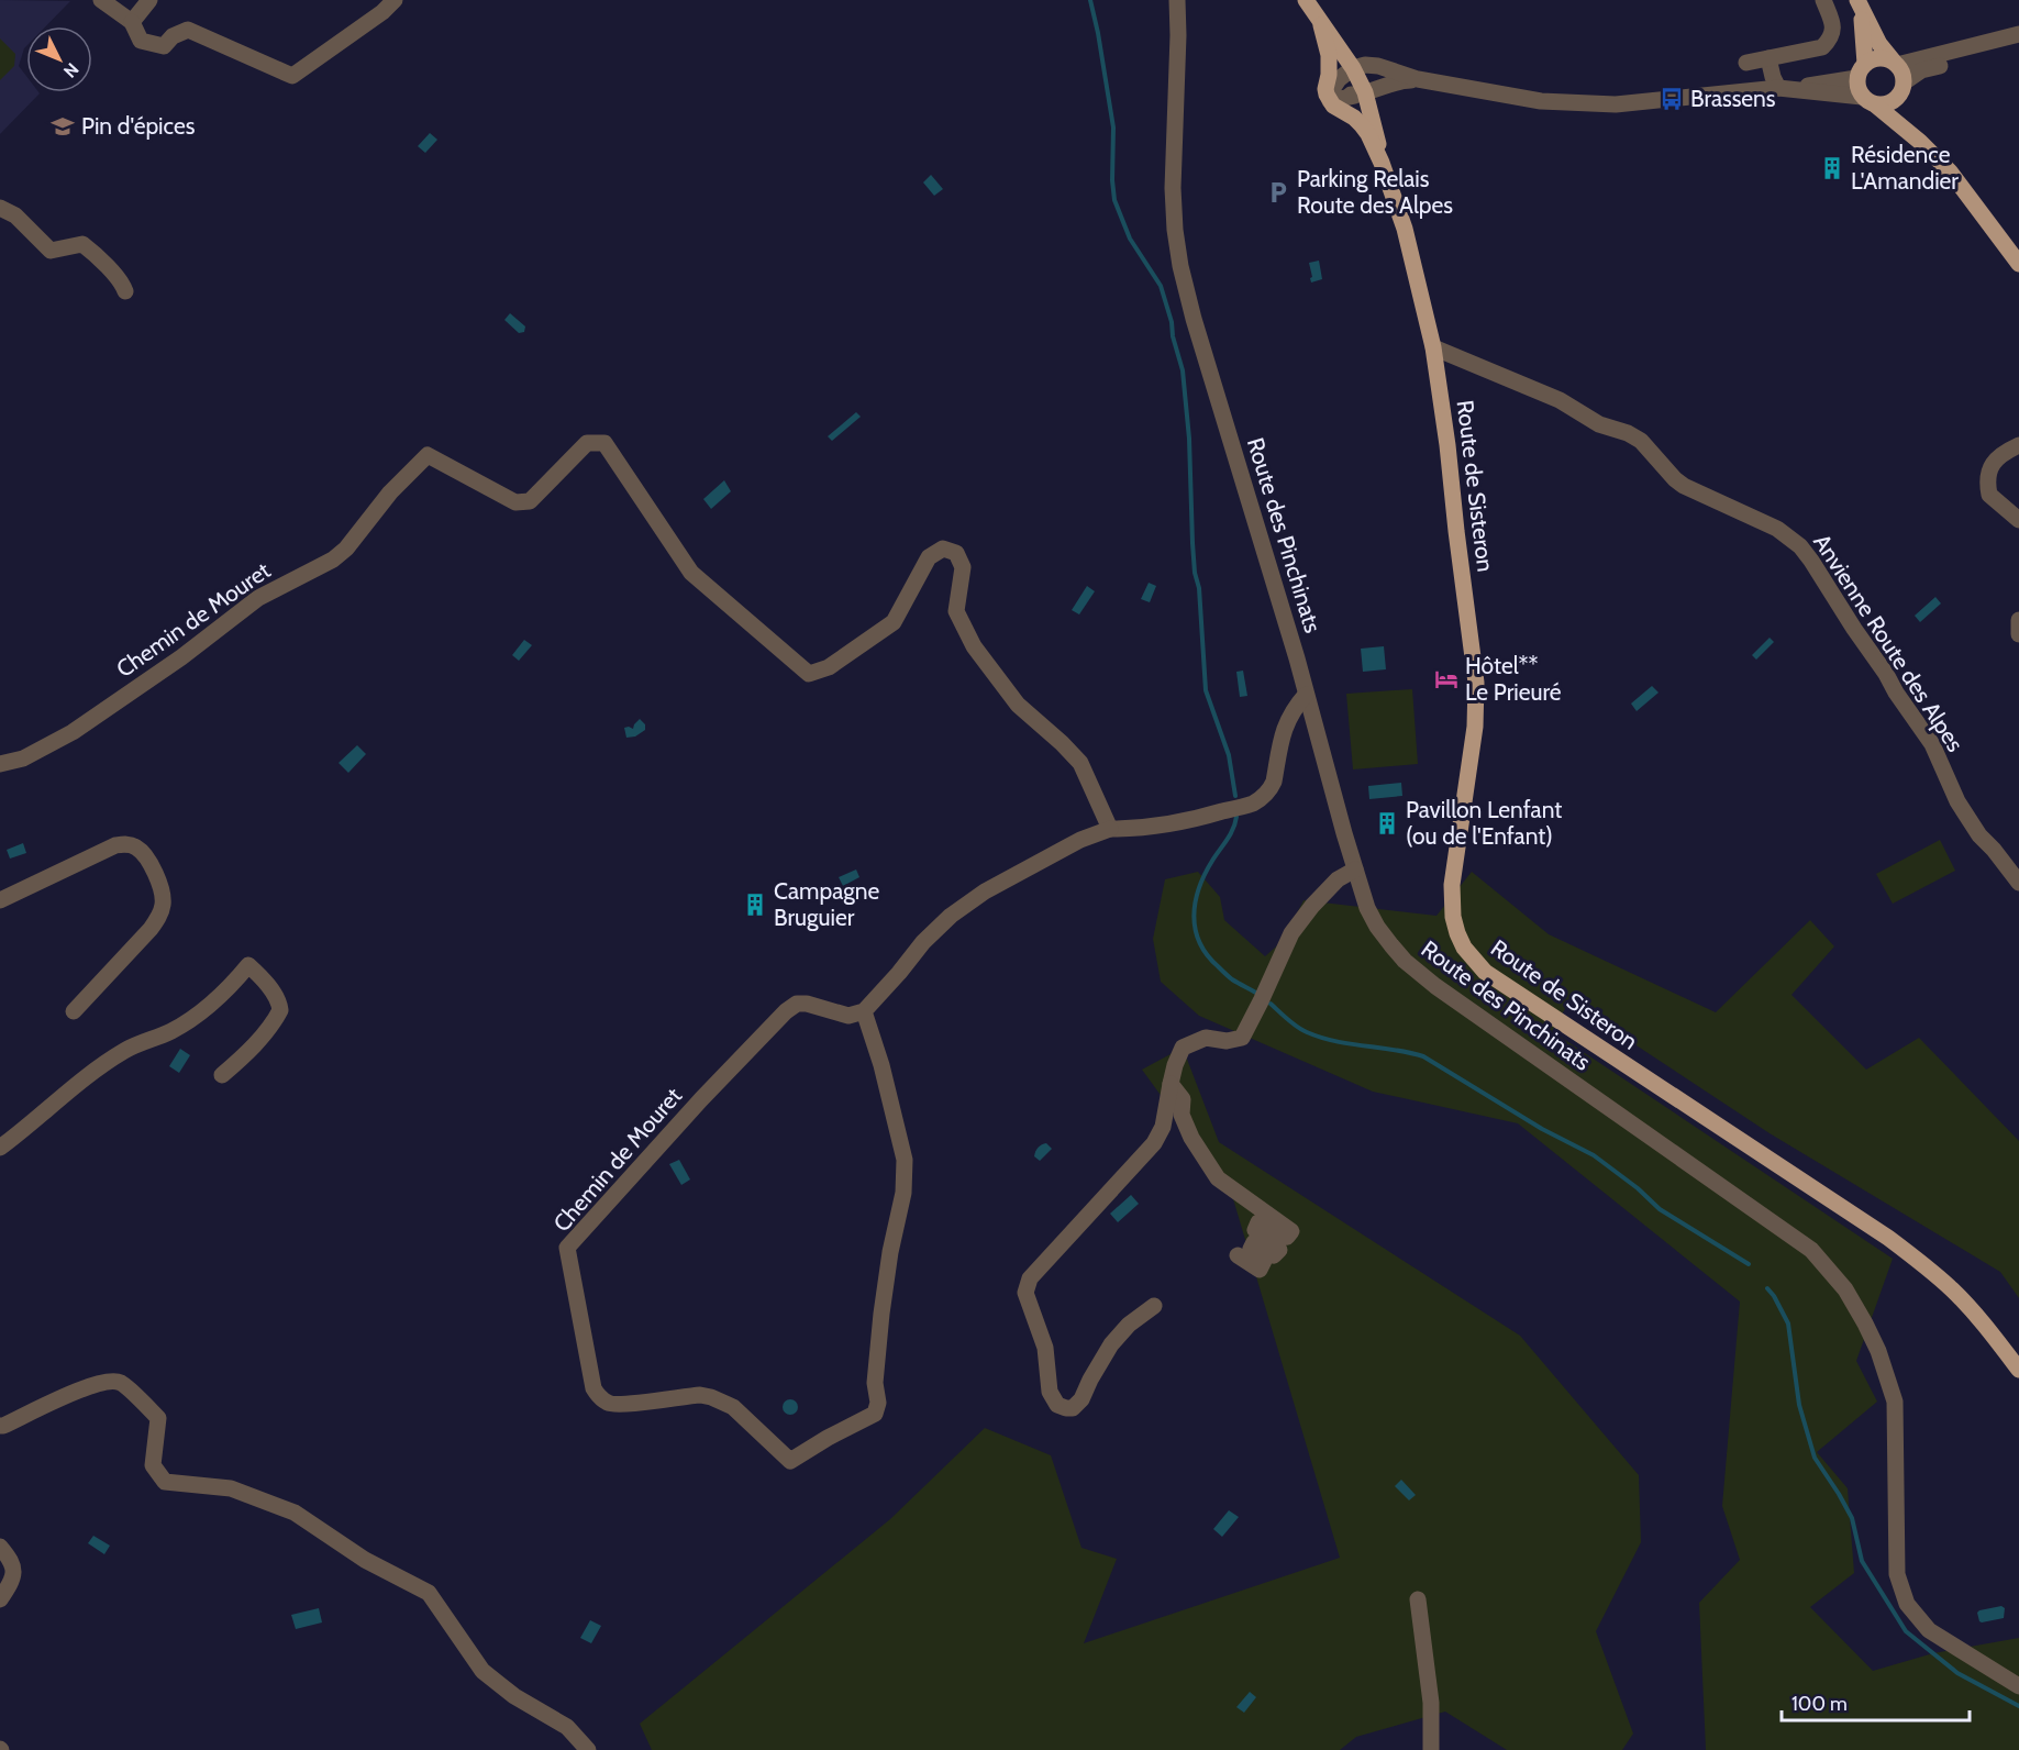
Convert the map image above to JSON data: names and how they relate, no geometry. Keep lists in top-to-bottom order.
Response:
{
  "streets": {
    "main road": ["Route de Sisteron"],
    "street": ["Route des Pinchinats", "Chemin de Mouret", "Anvienne Route des Alpes"]
  },
  "crossings": [
    ["Route de Sisteron", "Anvienne Route des Alpes"]
  ],
  "places": {
    "bus stop": ["Brassens"],
    "school or university": ["Pin d'épices"],
    "building": ["Résidence L'Amandier", "Pavillon Lenfant (ou de l'Enfant)", "Campagne Bruguier"],
    "parking": ["Parking Relais Route des Alpes"],
    "hotel": ["Hôtel** Le Prieuré"]
  },
  "scale_bar": "100 m",
  "north": "bottom right"
}
